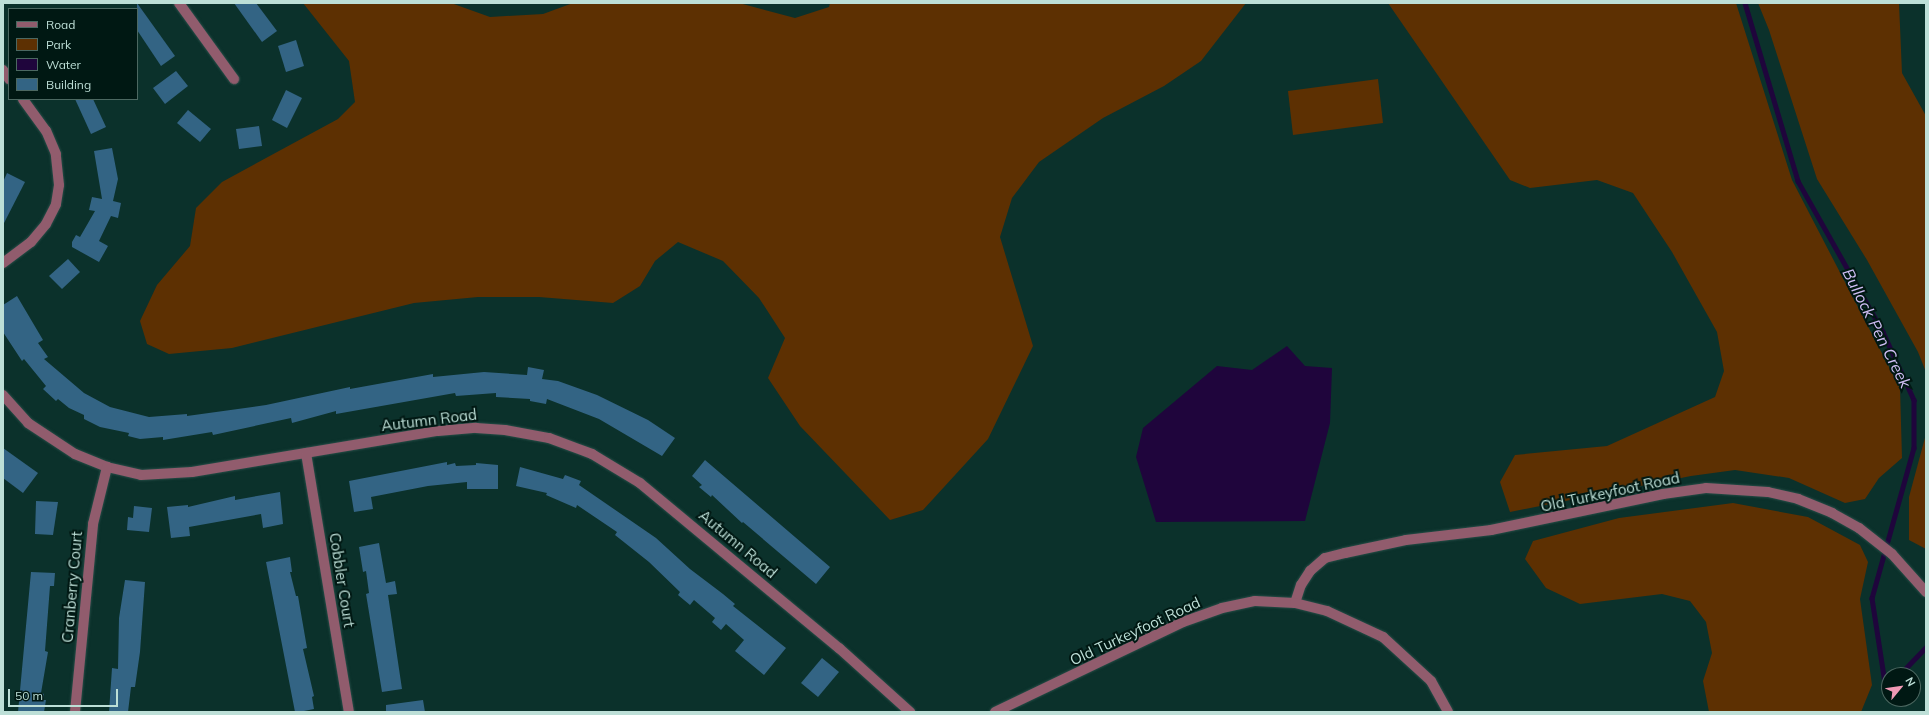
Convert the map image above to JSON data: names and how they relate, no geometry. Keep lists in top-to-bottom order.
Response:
{
  "streets": {
    "street": [
      "Autumn Road",
      "Old Turkeyfoot Road",
      "Cobbler Court",
      "Cranberry Court"
    ]
  },
  "crossings": [
    ["Autumn Road", "Cobbler Court"],
    ["Autumn Road", "Cranberry Court"]
  ],
  "water": ["Bullock Pen Creek"],
  "legend": [
    "Road",
    "Park",
    "Water",
    "Building"
  ],
  "scale_bar": "50 m",
  "north": "top right"
}
